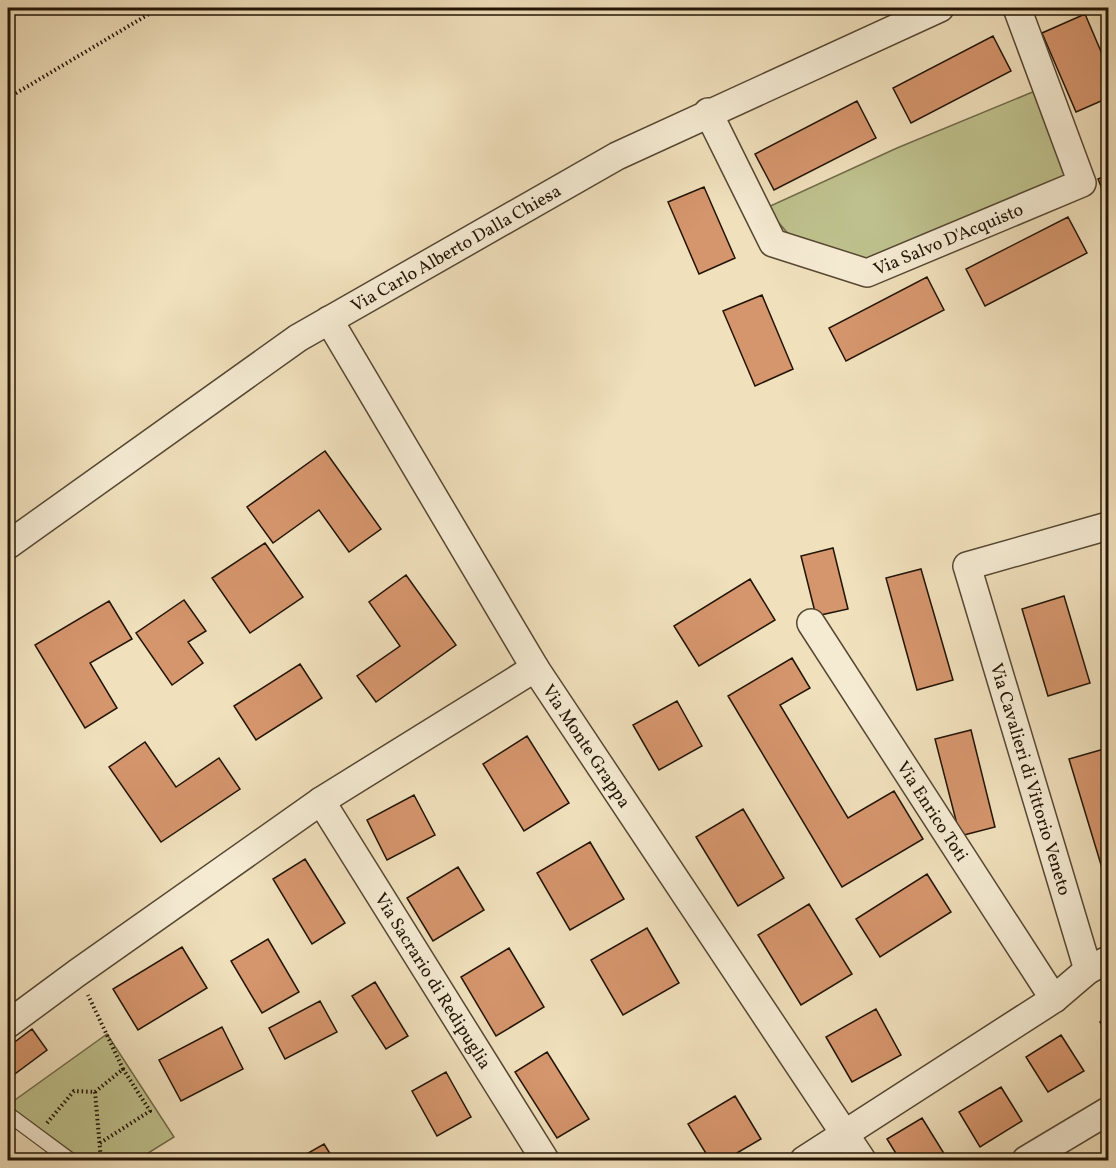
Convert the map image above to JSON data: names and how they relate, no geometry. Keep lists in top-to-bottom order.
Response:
{
  "streets": {
    "street": [
      "Via Salvo D'Acquisto",
      "Via Carlo Alberto Dalla Chiesa",
      "Via Monte Grappa",
      "Via Cavalieri di Vittorio Veneto",
      "Via Enrico Toti",
      "Via Sacrario di Redipuglia"
    ]
  },
  "crossings": [
    ["Via Salvo D'Acquisto", "Via Carlo Alberto Dalla Chiesa"],
    ["Via Carlo Alberto Dalla Chiesa", "Via Monte Grappa"]
  ]
}
